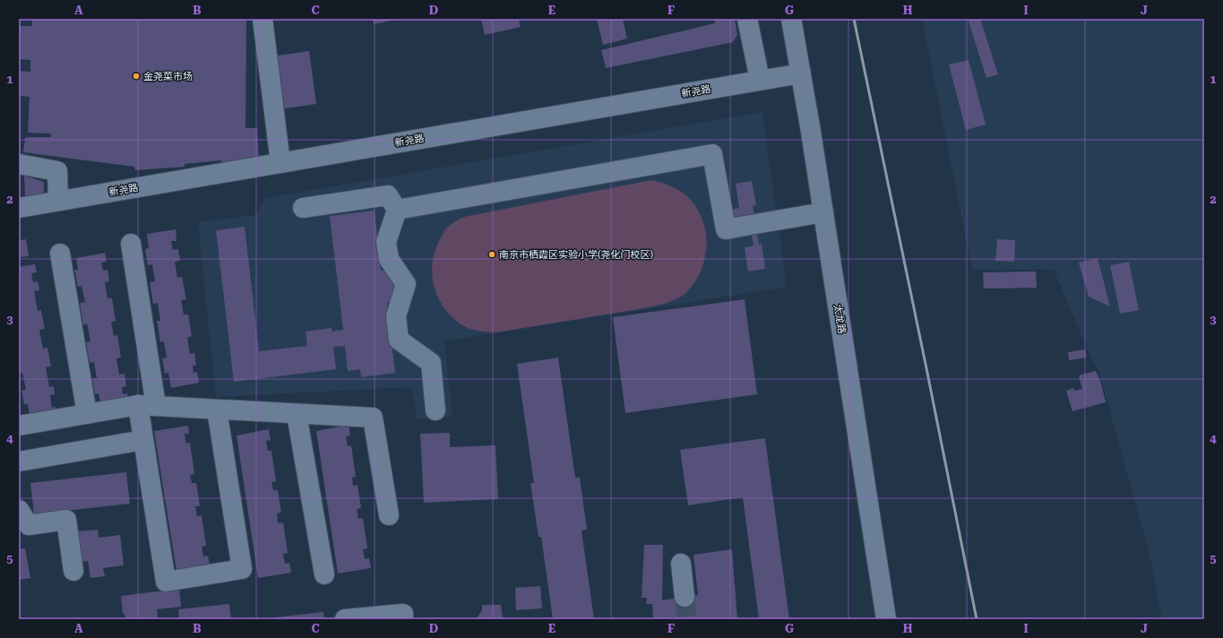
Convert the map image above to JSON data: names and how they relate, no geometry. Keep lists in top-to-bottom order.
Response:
{
  "streets": {
    "street": ["新尧路", "太龙路"]
  },
  "crossings": [
    ["新尧路", "太龙路"]
  ],
  "places": ["金尧菜市场", "南京市栖霞区实验小学(尧化门校区)"],
  "grid": {
    "columns": [
      "A",
      "B",
      "C",
      "D",
      "E",
      "F",
      "G",
      "H",
      "I",
      "J"
    ],
    "rows": [
      "1",
      "2",
      "3",
      "4",
      "5"
    ]
  }
}
